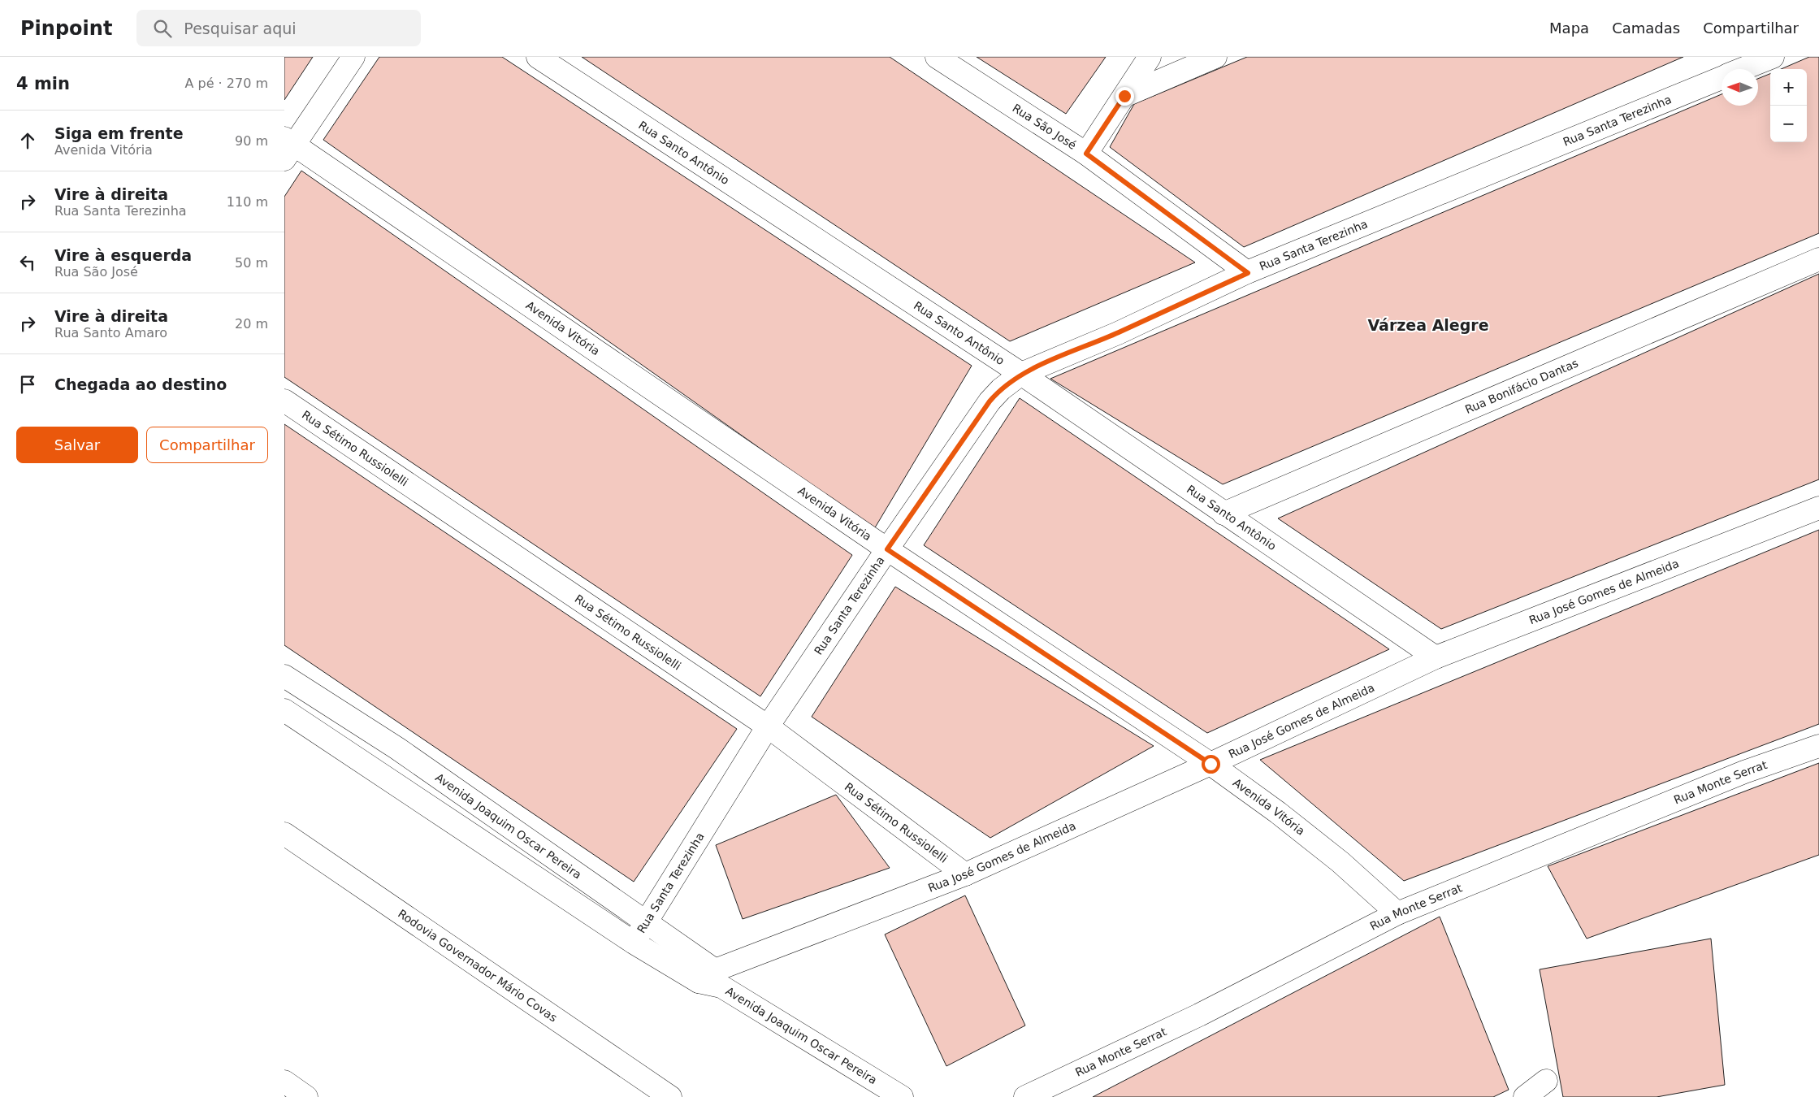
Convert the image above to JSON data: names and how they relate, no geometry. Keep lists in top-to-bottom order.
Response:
{
  "streets": {
    "main road": [
      "Rua Santa Terezinha",
      "Rua São José",
      "Rua Santo Antônio",
      "Avenida Vitória",
      "Rua Bonifácio Dantas",
      "Rua Sétimo Russiolelli",
      "Rua José Gomes de Almeida",
      "Rua Monte Serrat",
      "Avenida Joaquim Oscar Pereira",
      "Rodovia Governador Mário Covas"
    ]
  },
  "crossings": [
    ["Rua Santa Terezinha", "Rua São José"],
    ["Rua Santa Terezinha", "Rua Santo Antônio"],
    ["Rua Santa Terezinha", "Avenida Vitória"],
    ["Rua Santa Terezinha", "Rua Sétimo Russiolelli"],
    ["Rua Santa Terezinha", "Avenida Joaquim Oscar Pereira"],
    ["Rua Santo Antônio", "Rua Bonifácio Dantas"],
    ["Rua Santo Antônio", "Rua José Gomes de Almeida"],
    ["Avenida Vitória", "Rua José Gomes de Almeida"],
    ["Avenida Vitória", "Rua Monte Serrat"],
    ["Rua Sétimo Russiolelli", "Rua José Gomes de Almeida"],
    ["Rua José Gomes de Almeida", "Avenida Joaquim Oscar Pereira"]
  ],
  "districts": ["Várzea Alegre"],
  "north": "left",
  "page": {
    "header": "Pinpoint",
    "search": "Pesquisar aqui",
    "nav": ["Mapa", "Camadas", "Compartilhar"],
    "heading": ["4 min", "A pé · 270 m"],
    "map_buttons": ["+", "−"],
    "list": [
      ["Siga em frente", "Avenida Vitória", "90 m"],
      ["Vire à direita", "Rua Santa Terezinha", "110 m"],
      ["Vire à esquerda", "Rua São José", "50 m"],
      ["Vire à direita", "Rua Santo Amaro", "20 m"],
      "Chegada ao destino"
    ],
    "buttons": ["Salvar", "Compartilhar"]
  }
}
